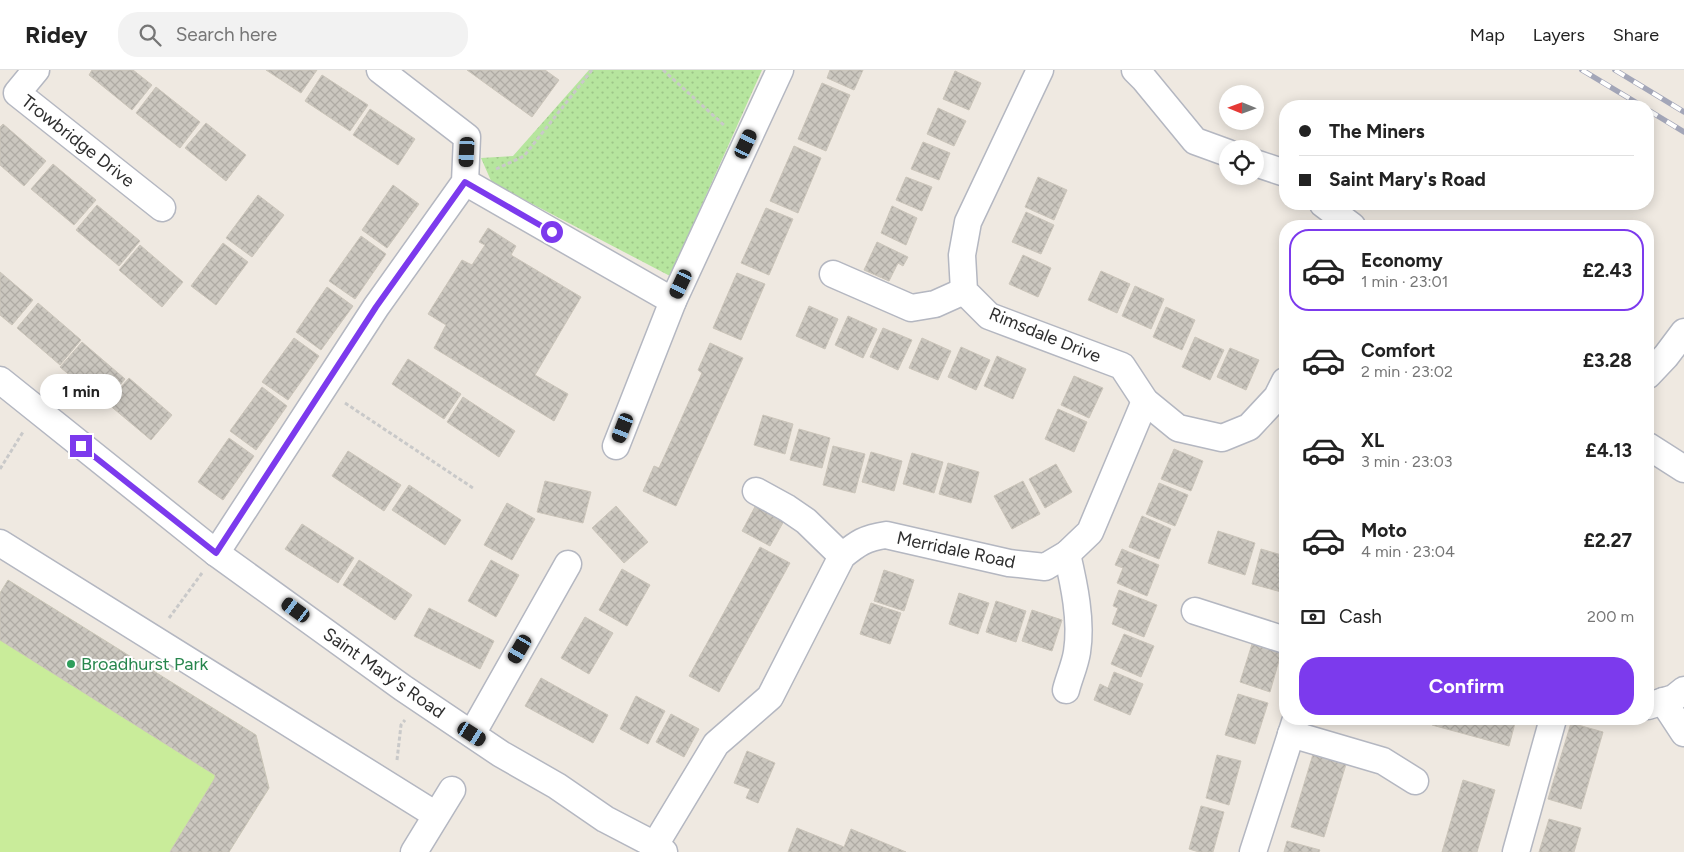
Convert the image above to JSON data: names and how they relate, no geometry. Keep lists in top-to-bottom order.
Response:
{
  "streets": {
    "street": [
      "Trowbridge Drive",
      "Rimsdale Drive",
      "Merridale Road",
      "Saint Mary's Road"
    ]
  },
  "crossings": [
    ["Rimsdale Drive", "Merridale Road"],
    ["Merridale Road", "Saint Mary's Road"]
  ],
  "places": ["Broadhurst Park"],
  "north": "left",
  "page": {
    "header": "Ridey",
    "search": "Search here",
    "nav": ["Map", "Layers", "Share"],
    "banner": ["The Miners", "Saint Mary's Road"],
    "list": [
      {
        "name": "Economy",
        "note": "1 min · 23:01",
        "value": "£2.43"
      },
      {
        "name": "Comfort",
        "note": "2 min · 23:02",
        "value": "£3.28"
      },
      {
        "name": "XL",
        "note": "3 min · 23:03",
        "value": "£4.13"
      },
      {
        "name": "Moto",
        "note": "4 min · 23:04",
        "value": "£2.27"
      }
    ],
    "bubble": "1 min",
    "pay": ["Cash", "200 m"],
    "buttons": "Confirm"
  }
}
